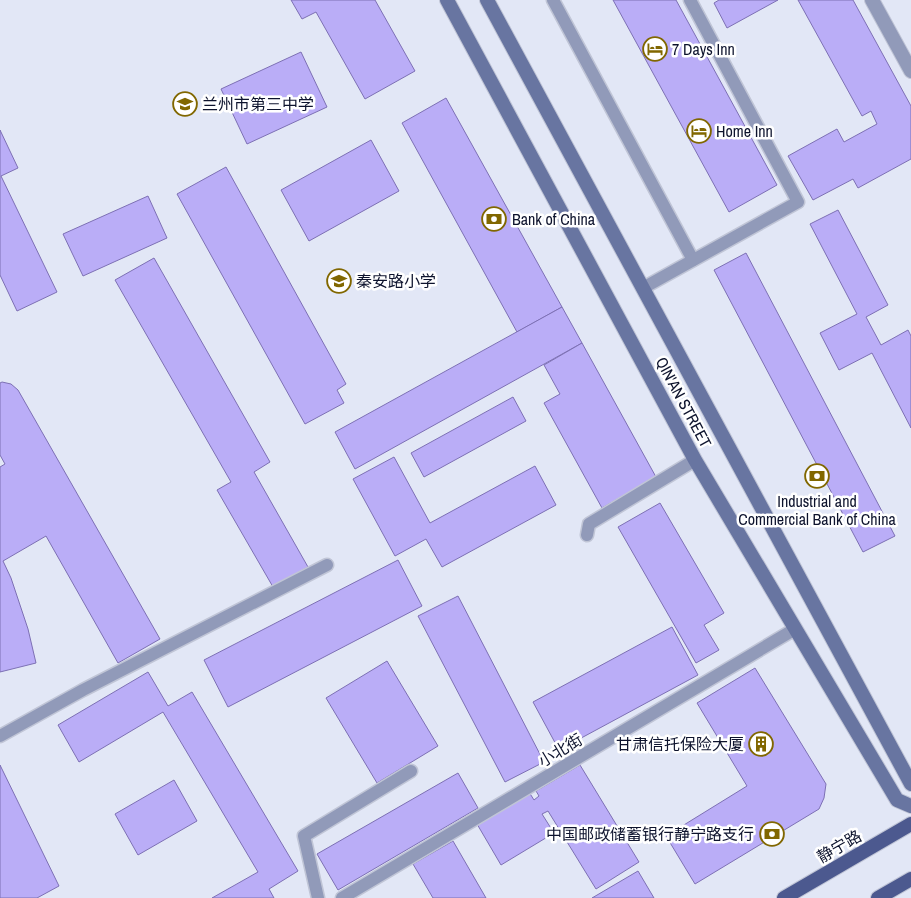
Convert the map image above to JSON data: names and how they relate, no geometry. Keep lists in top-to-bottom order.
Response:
{
  "streets": {
    "main road": ["QIN'AN STREET", "静宁路"],
    "lane": ["小北街"]
  },
  "crossings": [
    ["QIN'AN STREET", "小北街"]
  ],
  "places": {
    "hotel": ["7 Days Inn", "Home Inn"],
    "school or university": ["兰州市第三中学", "秦安路小学"],
    "bank": ["Bank of China", "Industrial and Commercial Bank of China", "中国邮政储蓄银行静宁路支行"],
    "building": ["甘肃信托保险大厦"]
  }
}
